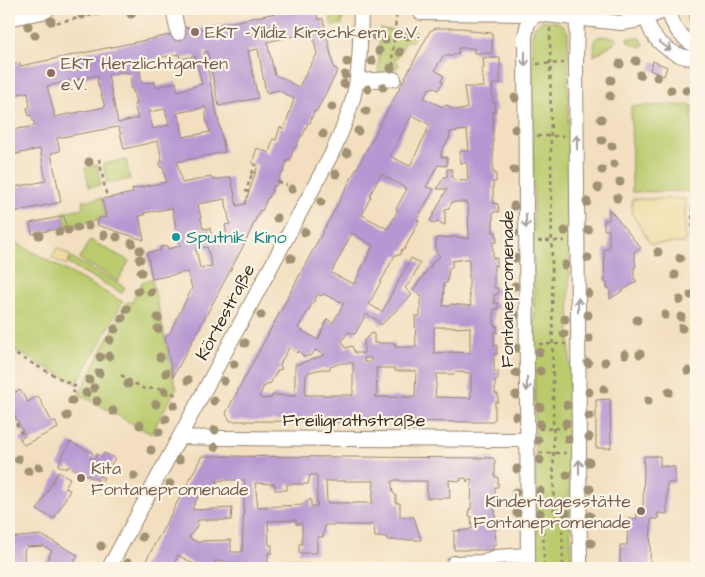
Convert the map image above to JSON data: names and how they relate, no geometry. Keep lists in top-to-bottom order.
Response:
{
  "streets": {
    "street": ["Fontanepromenade", "Körtestraße", "Freiligrathstraße"]
  },
  "crossings": [
    ["Fontanepromenade", "Freiligrathstraße"],
    ["Körtestraße", "Freiligrathstraße"]
  ],
  "places": [
    "EKT -Yildiz Kirschkern e.V.",
    "EKT Herzlichtgarten e.V.",
    "Sputnik Kino",
    "Kita Fontanepromenade",
    "Kindertagesstätte Fontanepromenade"
  ]
}
